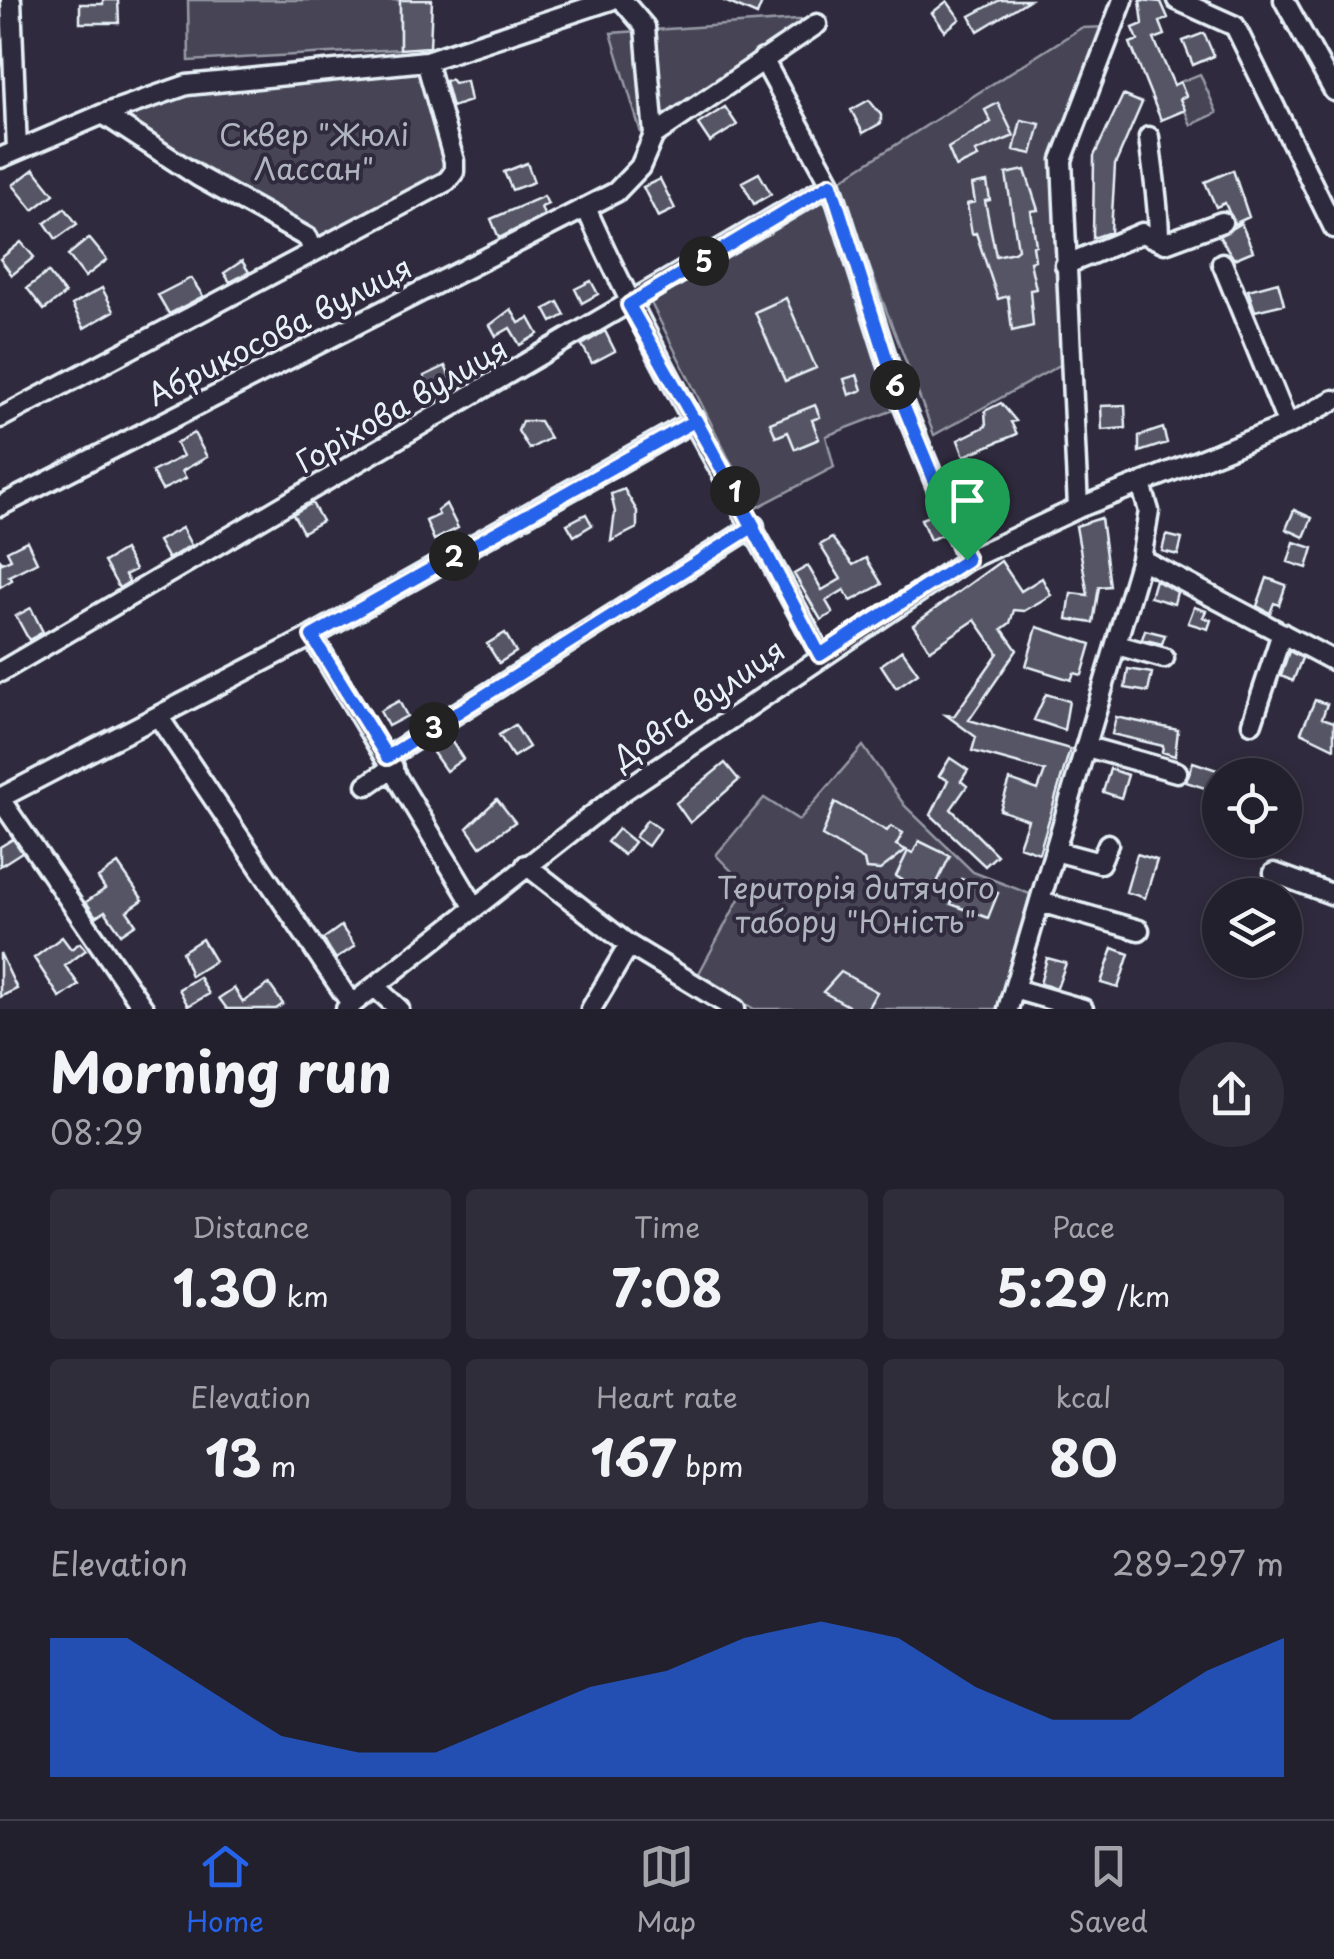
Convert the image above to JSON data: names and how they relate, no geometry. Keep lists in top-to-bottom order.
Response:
{
  "streets": {
    "street": ["Абрикосова вулиця", "Горіхова вулиця", "Довга вулиця"]
  },
  "parks": ["Сквер \"Жюлі Лассан\"", "Територія дитячого табору \"Юність\""],
  "page": {
    "pins": [
      "5",
      "6",
      "1",
      "2",
      "3"
    ],
    "heading": ["Morning run", "08:29"],
    "stats": [
      ["Distance", "1.30 km"],
      ["Time", "7:08"],
      ["Pace", "5:29 /km"],
      ["Elevation", "13 m"],
      ["Heart rate", "167 bpm"],
      ["kcal", "80"]
    ],
    "chart": ["Elevation", "289–297 m"],
    "tabs": ["Home", "Map", "Saved"]
  }
}
